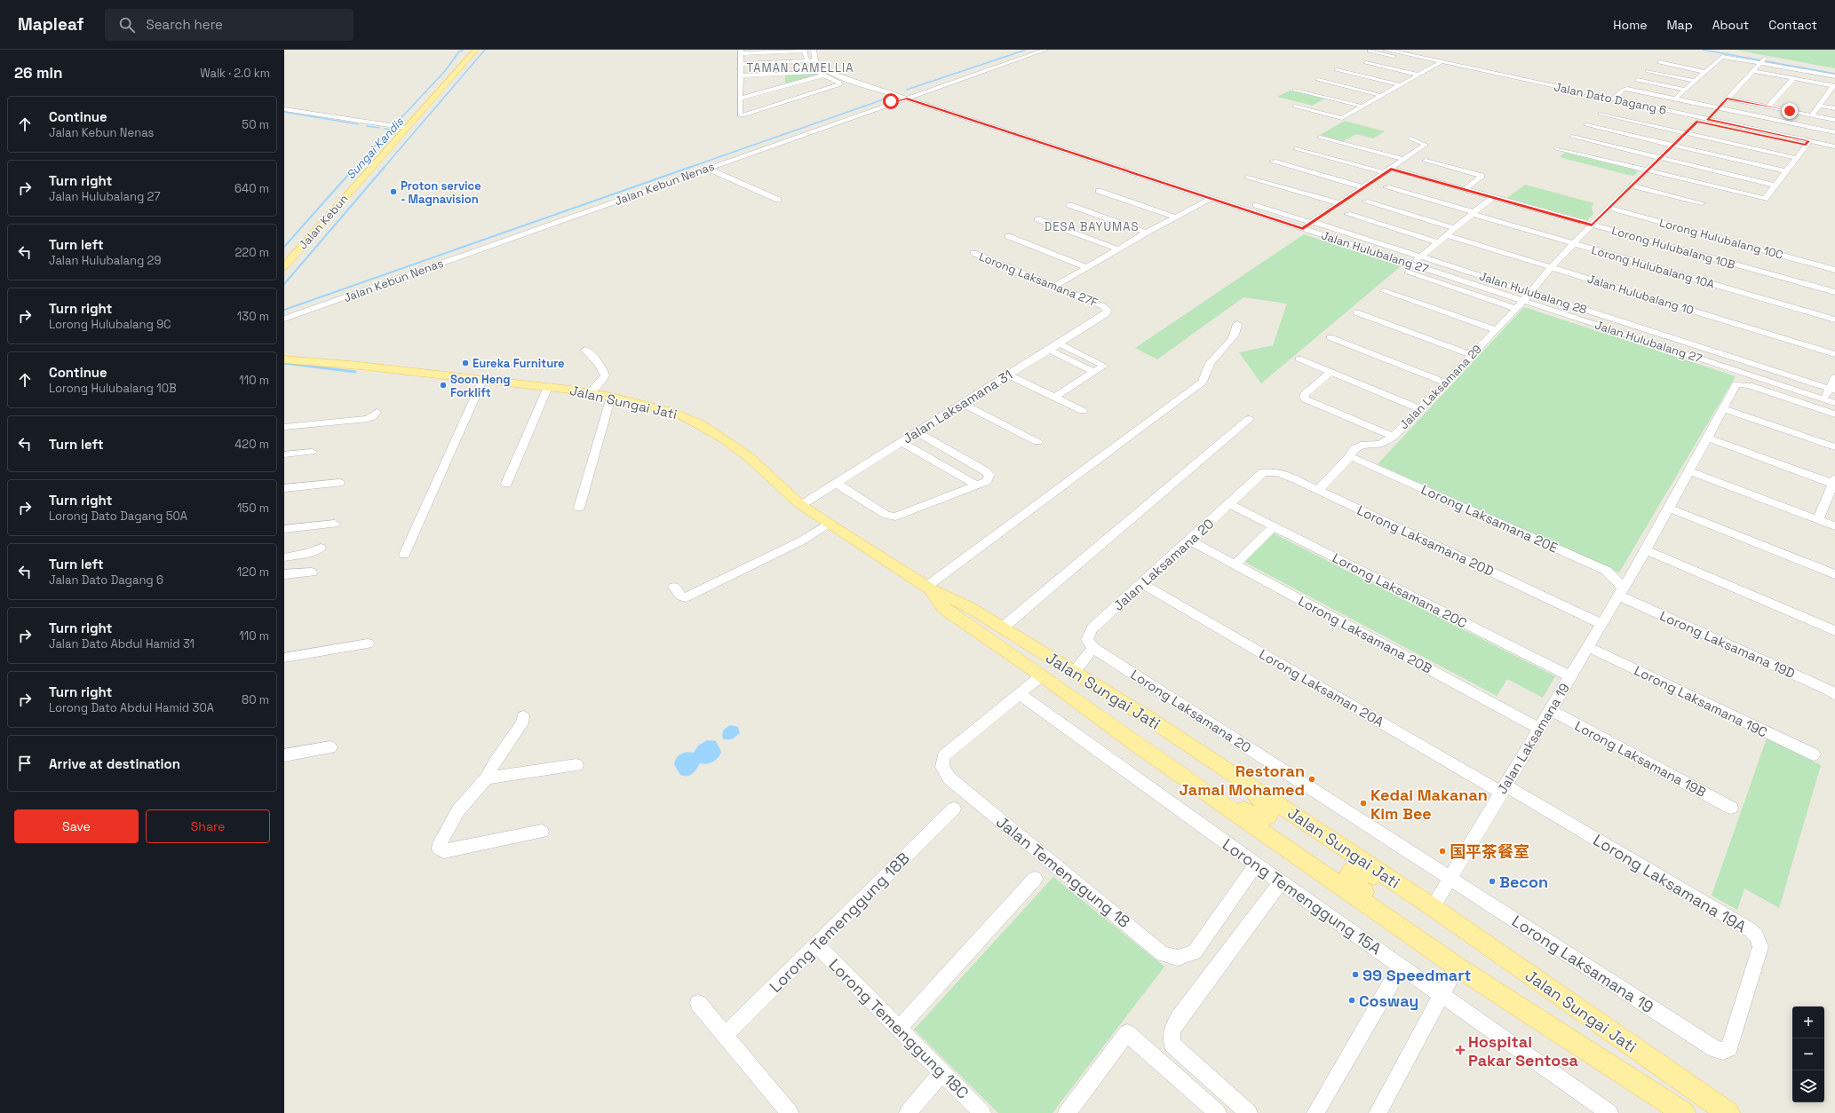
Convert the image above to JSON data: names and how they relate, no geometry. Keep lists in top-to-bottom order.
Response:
{
  "streets": {
    "main road": ["Jalan Kebun", "Jalan Sungai Jati"],
    "street": [
      "Jalan Dato Dagang 6",
      "Jalan Kebun Nenas",
      "Lorong Hulubalang 10C",
      "Lorong Hulubalang 10B",
      "Jalan Hulubalang 27",
      "Lorong Hulubalang 10A",
      "Lorong Laksamana 27F",
      "Jalan Hulubalang 28",
      "Jalan Hulubalang 10",
      "Jalan Laksamana 29",
      "Jalan Laksamana 31",
      "Lorong Laksamana 20E",
      "Lorong Laksamana 20D",
      "Jalan Laksamana 20",
      "Lorong Laksamana 20C",
      "Lorong Laksamana 20B",
      "Lorong Laksamana 19D",
      "Lorong Laksaman 20A",
      "Lorong Laksamana 19C",
      "Lorong Laksamana 20",
      "Jalan Laksamana 19",
      "Lorong Laksamana 19B",
      "Jalan Temenggung 18",
      "Lorong Laksamana 19A",
      "Lorong Temenggung 15A",
      "Lorong Temenggung 18B",
      "Lorong Laksamana 19",
      "Lorong Temenggung 18C"
    ]
  },
  "crossings": [
    ["Jalan Kebun Nenas", "Jalan Hulubalang 27"],
    ["Lorong Hulubalang 10C", "Jalan Laksamana 29"],
    ["Lorong Hulubalang 10B", "Jalan Laksamana 29"],
    ["Jalan Hulubalang 27", "Jalan Laksamana 29"],
    ["Lorong Hulubalang 10A", "Jalan Laksamana 29"],
    ["Lorong Laksamana 27F", "Jalan Laksamana 31"],
    ["Jalan Hulubalang 28", "Jalan Laksamana 29"],
    ["Jalan Hulubalang 10", "Jalan Laksamana 29"],
    ["Jalan Laksamana 29", "Lorong Laksamana 20E"],
    ["Jalan Laksamana 29", "Lorong Laksamana 20D"],
    ["Jalan Sungai Jati", "Jalan Laksamana 31"],
    ["Jalan Sungai Jati", "Jalan Laksamana 19"],
    ["Lorong Laksamana 20E", "Lorong Laksamana 19D"],
    ["Lorong Laksamana 20E", "Jalan Laksamana 19"],
    ["Lorong Laksamana 20D", "Jalan Laksamana 20"],
    ["Lorong Laksamana 20D", "Jalan Laksamana 19"],
    ["Jalan Laksamana 20", "Lorong Laksamana 20C"],
    ["Jalan Laksamana 20", "Lorong Laksamana 20B"],
    ["Jalan Laksamana 20", "Lorong Laksaman 20A"],
    ["Jalan Laksamana 20", "Lorong Laksamana 20"],
    ["Lorong Laksamana 20C", "Jalan Laksamana 19"],
    ["Lorong Laksamana 20B", "Jalan Laksamana 19"],
    ["Lorong Laksamana 19D", "Jalan Laksamana 19"],
    ["Lorong Laksaman 20A", "Jalan Laksamana 19"],
    ["Lorong Laksaman 20A", "Lorong Laksamana 19A"],
    ["Lorong Laksamana 19C", "Jalan Laksamana 19"],
    ["Lorong Laksamana 20", "Jalan Laksamana 19"],
    ["Lorong Laksamana 20", "Lorong Laksamana 19"],
    ["Jalan Laksamana 19", "Lorong Laksamana 19B"],
    ["Jalan Laksamana 19", "Lorong Laksamana 19A"],
    ["Jalan Laksamana 19", "Lorong Laksamana 19"],
    ["Jalan Temenggung 18", "Lorong Temenggung 15A"],
    ["Lorong Laksamana 19A", "Lorong Laksamana 19"],
    ["Lorong Temenggung 18B", "Lorong Temenggung 18C"]
  ],
  "districts": ["TAMAN CAMELLIA", "DESA BAYUMAS"],
  "water": ["Sungai Kandis"],
  "places": {
    "other": [
      "Proton service - Magnavision",
      "Eureka Furniture",
      "Soon Heng Forklift",
      "Restoran Jamal Mohamed",
      "Kedai Makanan Kim Bee",
      "国平茶餐室",
      "Becon",
      "99 Speedmart",
      "Cosway"
    ],
    "health": ["Hospital Pakar Sentosa"]
  },
  "page": {
    "header": "Mapleaf",
    "search": "Search here",
    "nav": [
      "Home",
      "Map",
      "About",
      "Contact"
    ],
    "heading": ["26 min", "Walk · 2.0 km"],
    "list": [
      ["Continue", "Jalan Kebun Nenas", "50 m"],
      ["Turn right", "Jalan Hulubalang 27", "640 m"],
      ["Turn left", "Jalan Hulubalang 29", "220 m"],
      ["Turn right", "Lorong Hulubalang 9C", "130 m"],
      ["Continue", "Lorong Hulubalang 10B", "110 m"],
      ["Turn left", "420 m"],
      ["Turn right", "Lorong Dato Dagang 50A", "150 m"],
      ["Turn left", "Jalan Dato Dagang 6", "120 m"],
      ["Turn right", "Jalan Dato Abdul Hamid 31", "110 m"],
      ["Turn right", "Lorong Dato Abdul Hamid 30A", "80 m"],
      "Arrive at destination"
    ],
    "buttons": ["Save", "Share"],
    "map_buttons": ["+", "−"]
  }
}
